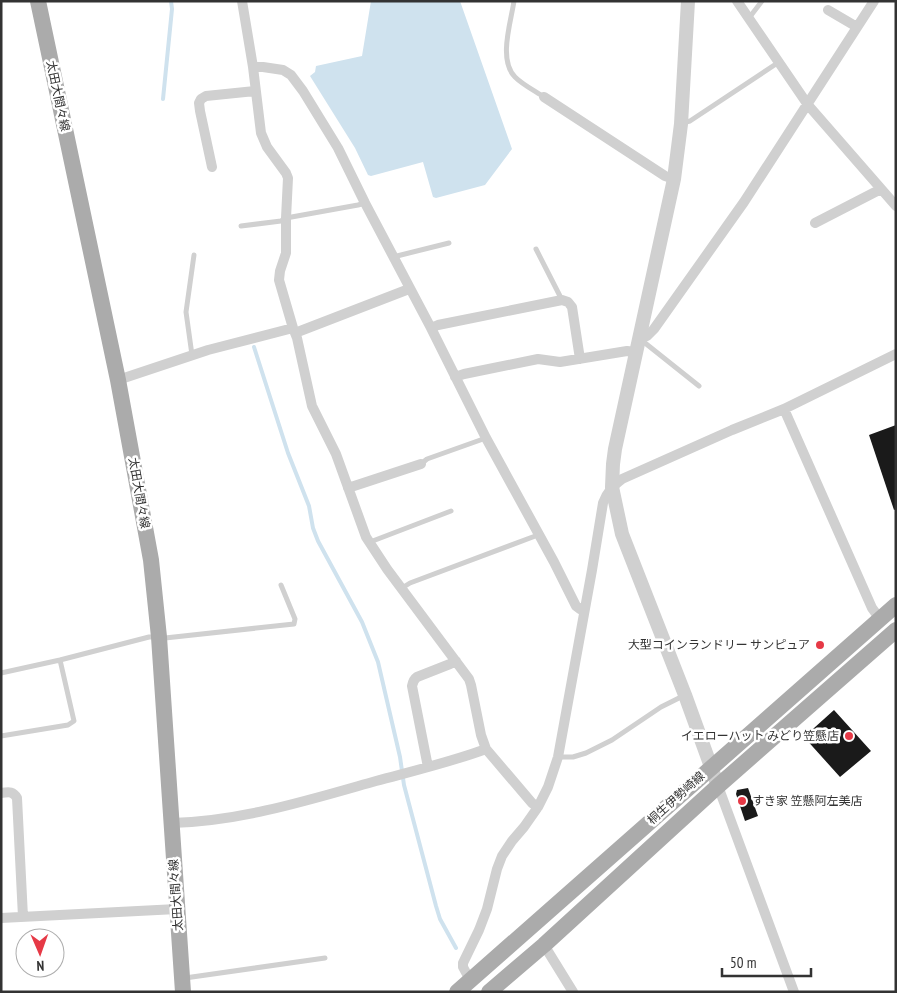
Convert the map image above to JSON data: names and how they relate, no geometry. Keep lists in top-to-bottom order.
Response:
{
  "streets": {
    "main road": ["太田大間々線", "桐生伊勢崎線"]
  },
  "places": ["大型コインランドリー サンピュア", "イエローハット みどり笠懸店", "すき家 笠懸阿左美店"],
  "scale_bar": "50 m",
  "north": "bottom"
}
